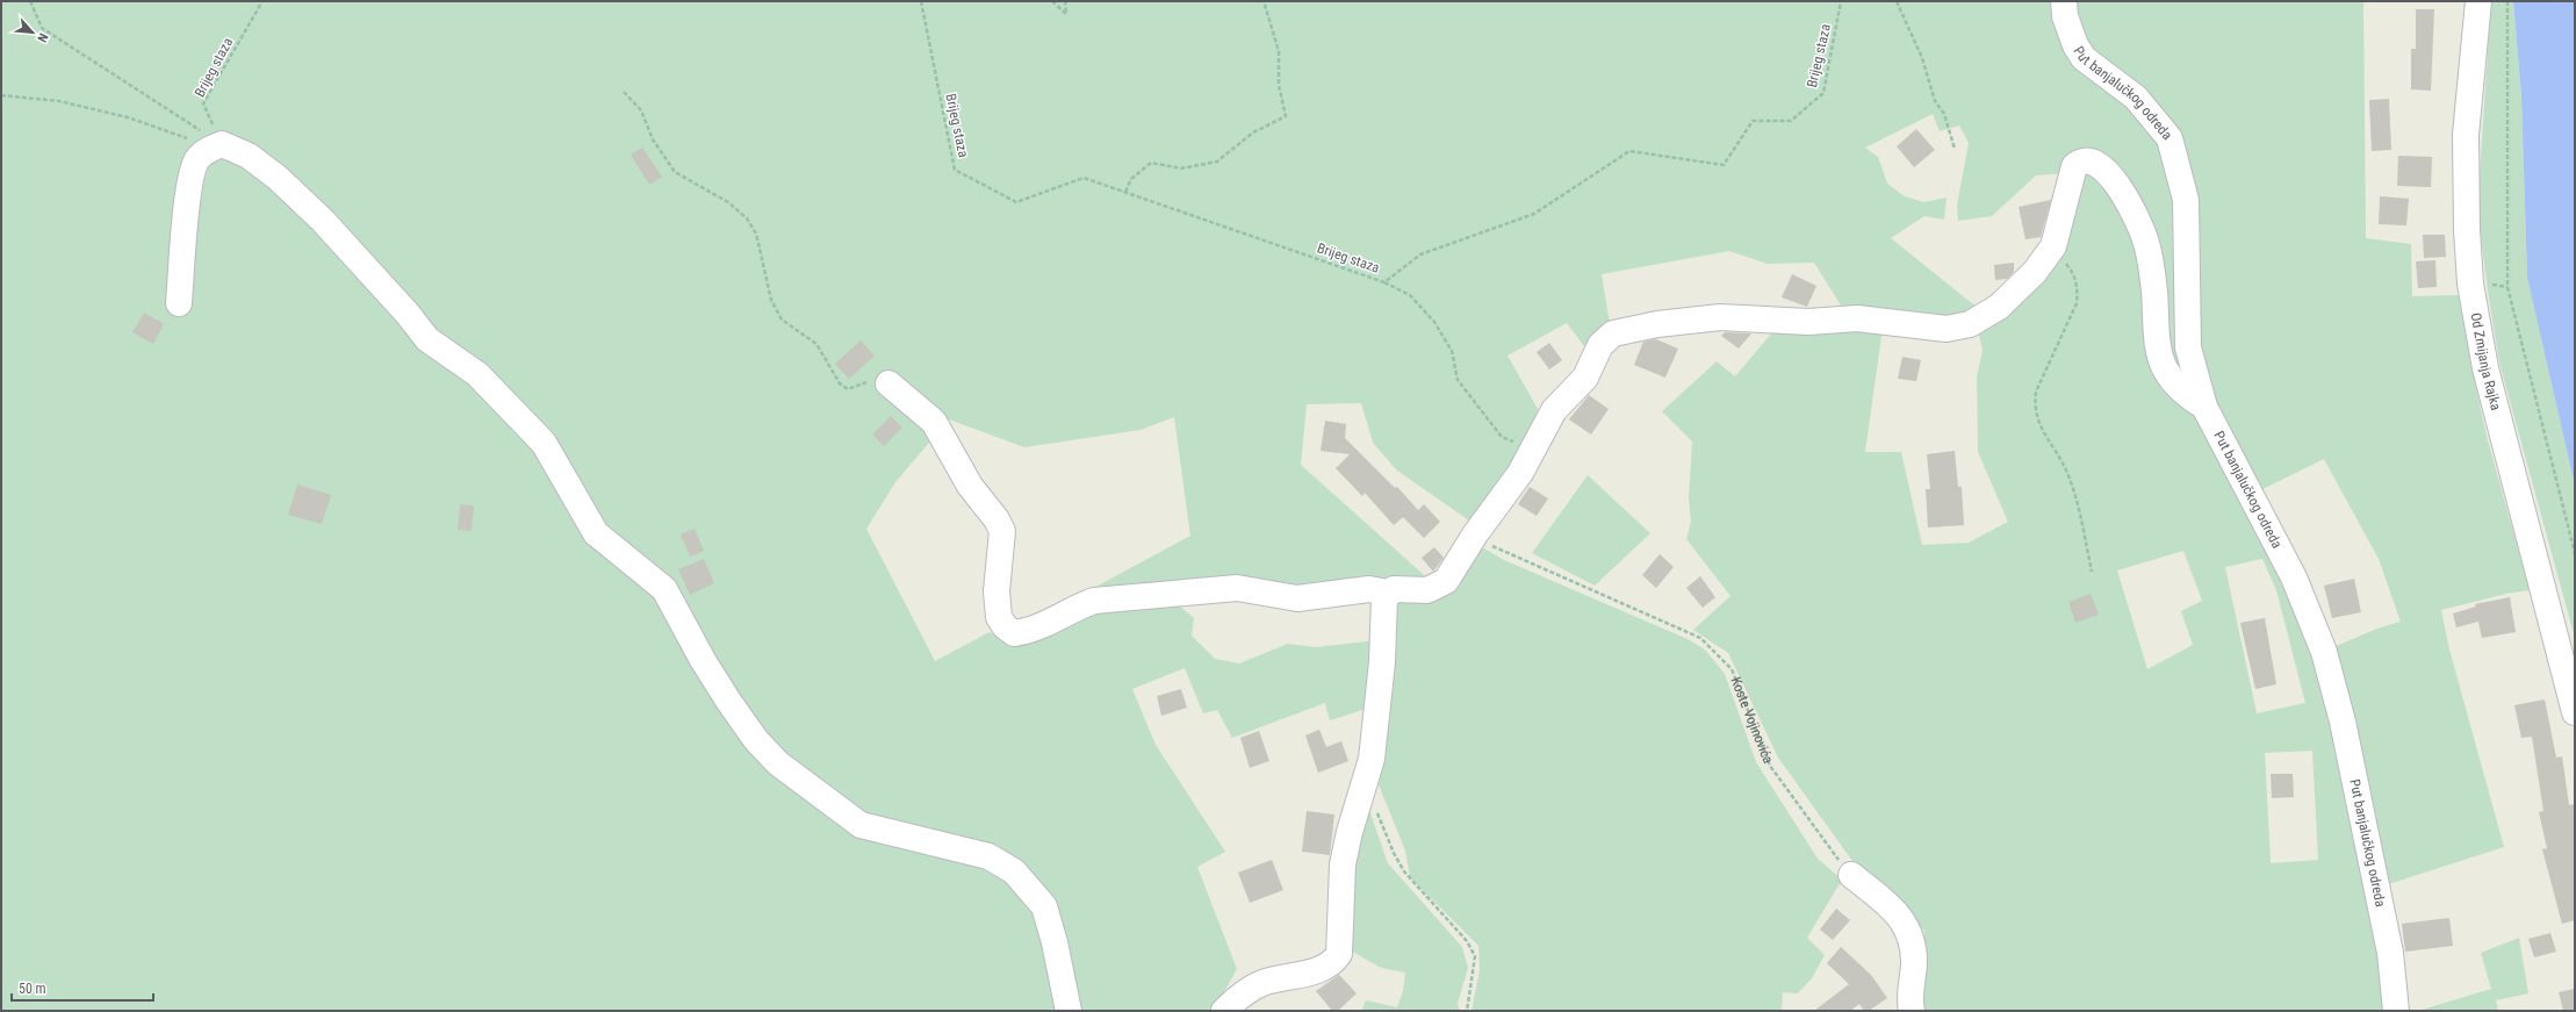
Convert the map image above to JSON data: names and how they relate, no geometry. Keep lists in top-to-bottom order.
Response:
{
  "streets": {
    "street": ["Put banjalučkog odreda", "Od Zmijanja Rajka"],
    "path": ["Brijeg staza", "Koste Vojinovića"]
  },
  "scale_bar": "50 m",
  "north": "bottom right"
}
